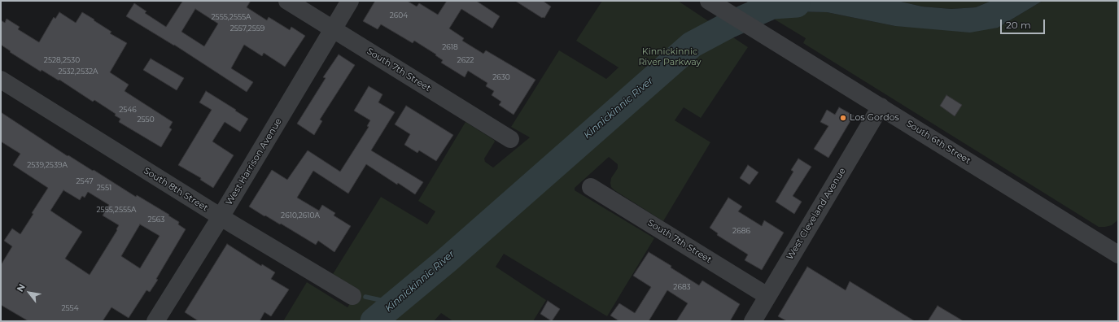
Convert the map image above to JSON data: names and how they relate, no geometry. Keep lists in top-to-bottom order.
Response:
{
  "streets": {
    "street": [
      "South 7th Street",
      "South 6th Street",
      "West Harrison Avenue",
      "South 8th Street",
      "West Cleveland Avenue"
    ]
  },
  "crossings": [
    ["South 7th Street", "West Harrison Avenue"],
    ["South 7th Street", "West Cleveland Avenue"],
    ["South 6th Street", "West Cleveland Avenue"],
    ["West Harrison Avenue", "South 8th Street"]
  ],
  "water": ["Kinnickinnic River"],
  "parks": ["Kinnickinnic River Parkway"],
  "places": ["Los Gordos"],
  "house_numbers": [
    "2604",
    "2555,2555A",
    "2557,2559",
    "2618",
    "2528,2530",
    "2622",
    "2532,2532A",
    "2630",
    "2546",
    "2550",
    "2539,2539A",
    "2547",
    "2551",
    "2555,2555A",
    "2610,2610A",
    "2563",
    "2686",
    "2683",
    "2554"
  ],
  "scale_bar": "20 m",
  "north": "top left"
}
